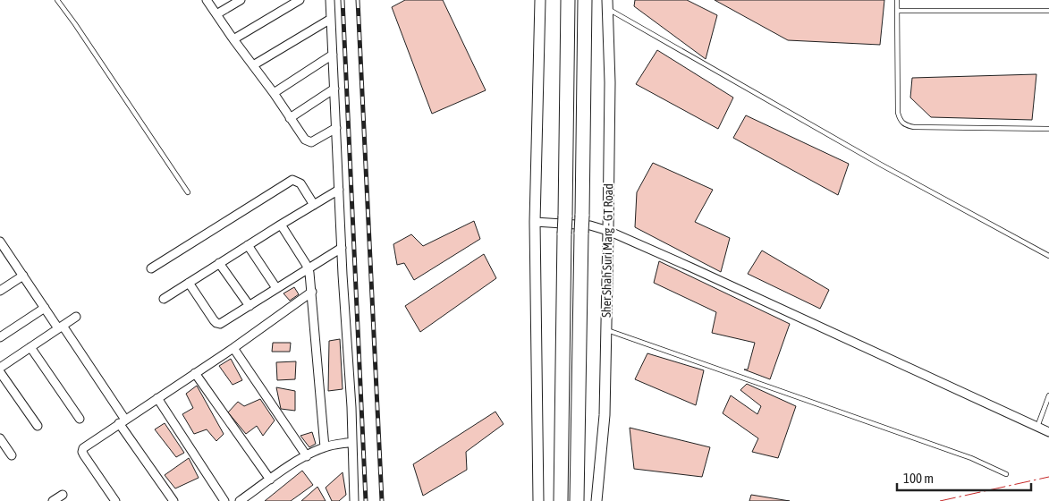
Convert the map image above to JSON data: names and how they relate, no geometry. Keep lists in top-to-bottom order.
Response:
{
  "streets": {
    "highway": ["Sher Shah Suri Marg - GT Road"]
  },
  "scale_bar": "100 m"
}
